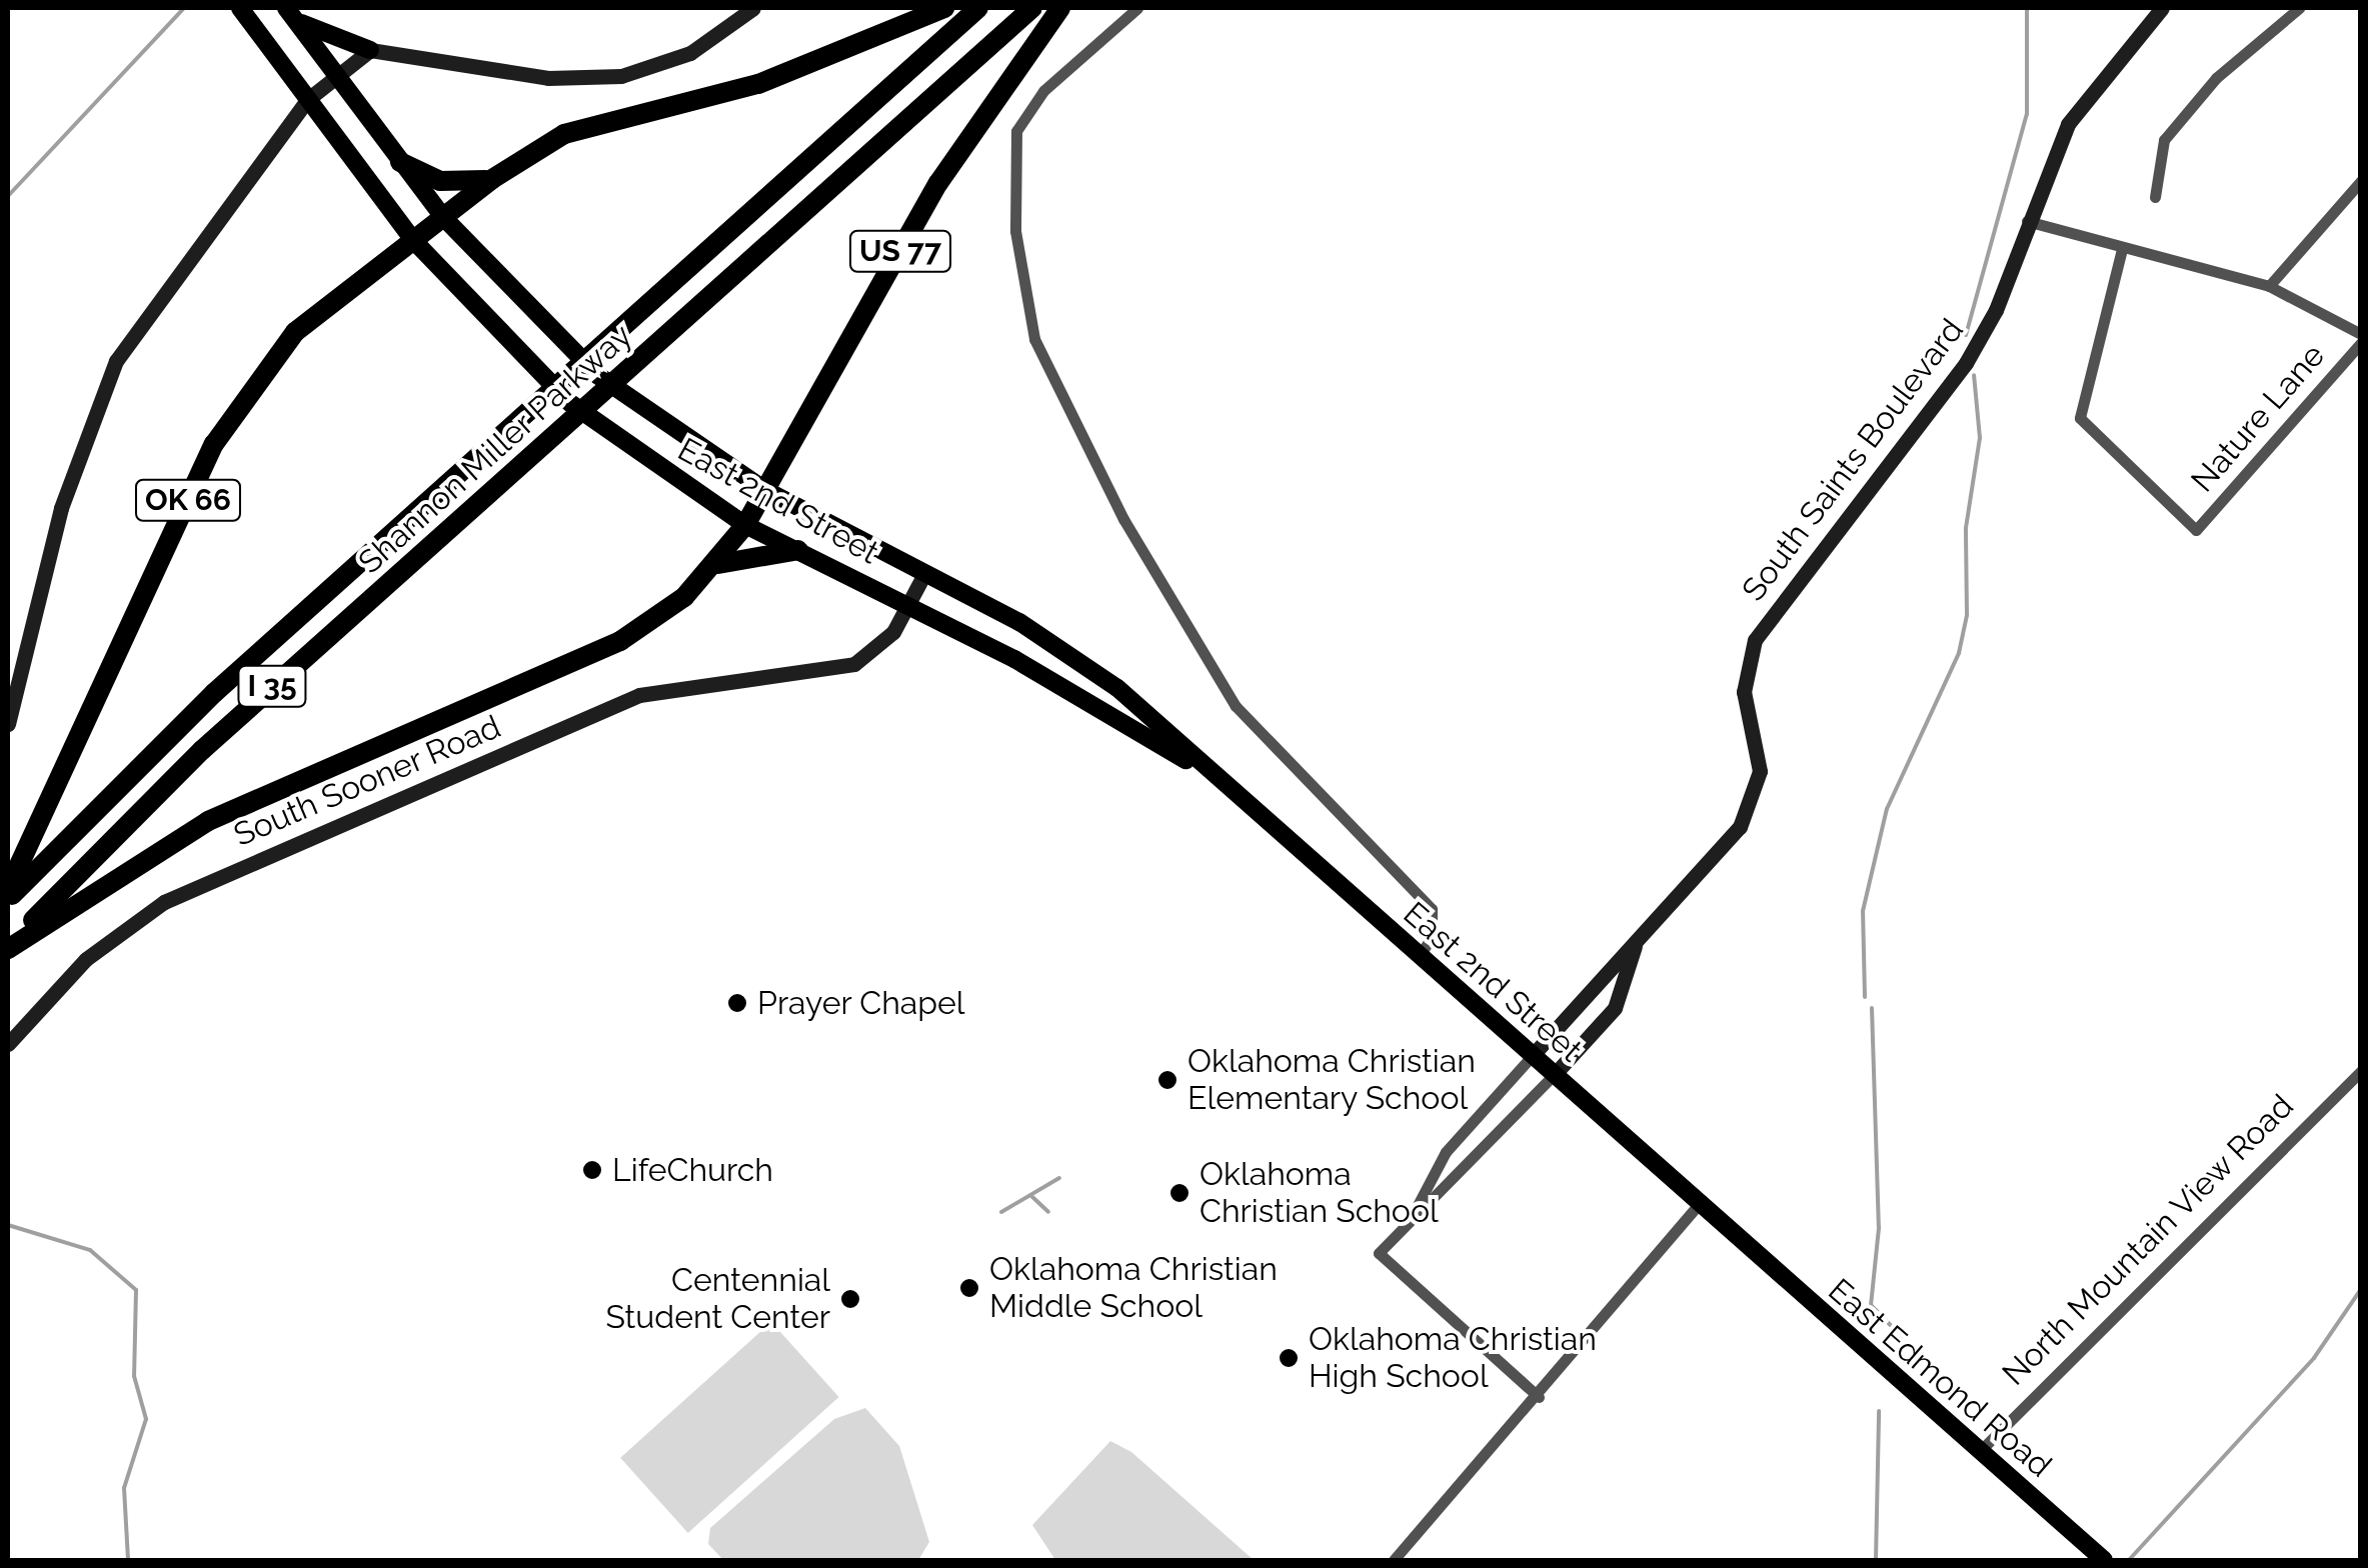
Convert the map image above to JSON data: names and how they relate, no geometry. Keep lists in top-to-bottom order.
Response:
{
  "streets": {
    "highway": [
      "US 77",
      "Shannon Miller Parkway",
      "OK 66",
      "I 35"
    ],
    "main road": ["East 2nd Street", "East Edmond Road"],
    "street": [
      "Nature Lane",
      "South Saints Boulevard",
      "South Sooner Road",
      "North Mountain View Road"
    ]
  },
  "crossings": [
    ["US 77", "East 2nd Street"],
    ["South Saints Boulevard", "East 2nd Street"],
    ["OK 66", "East 2nd Street"],
    ["East 2nd Street", "South Sooner Road"],
    ["East 2nd Street", "East Edmond Road"],
    ["North Mountain View Road", "East Edmond Road"]
  ],
  "places": [
    "Prayer Chapel",
    "Oklahoma Christian Elementary School",
    "LifeChurch",
    "Oklahoma Christian School",
    "Oklahoma Christian Middle School",
    "Centennial Student Center",
    "Oklahoma Christian High School"
  ]
}
